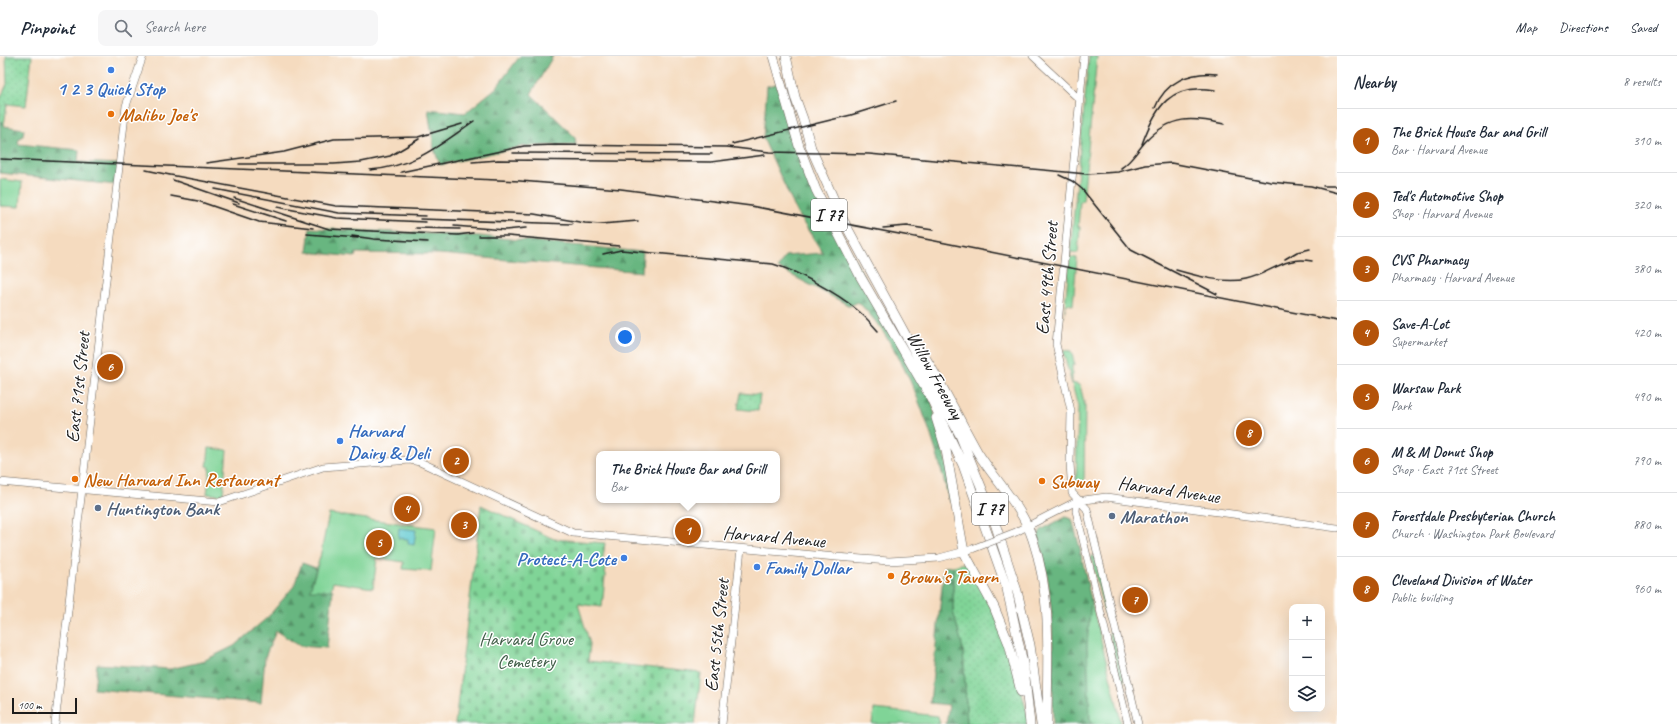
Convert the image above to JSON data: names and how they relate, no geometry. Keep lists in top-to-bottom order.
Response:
{
  "streets": {
    "highway": ["I 77", "Willow Freeway"],
    "main road": [
      "East 49th Street",
      "East 71st Street",
      "Harvard Avenue",
      "East 55th Street"
    ]
  },
  "crossings": [
    ["East 49th Street", "Harvard Avenue"],
    ["East 71st Street", "Harvard Avenue"],
    ["Harvard Avenue", "East 55th Street"]
  ],
  "parks": ["Harvard Grove Cemetery"],
  "places": [
    "1 2 3 Quick Stop",
    "Malibu Joe's",
    "Harvard Dairy & Deli",
    "New Harvard Inn Restaurant",
    "Subway",
    "Huntington Bank",
    "Marathon",
    "Protect-A-Cote",
    "Family Dollar",
    "Brown's Tavern"
  ],
  "scale_bar": "100 m",
  "page": {
    "header": "Pinpoint",
    "search": "Search here",
    "nav": ["Map", "Directions", "Saved"],
    "heading": ["Nearby", "8 results"],
    "list": [
      {
        "mark": "1",
        "name": "The Brick House Bar and Grill",
        "note": "Bar · Harvard Avenue",
        "value": "310 m"
      },
      {
        "mark": "2",
        "name": "Ted's Automotive Shop",
        "note": "Shop · Harvard Avenue",
        "value": "320 m"
      },
      {
        "mark": "3",
        "name": "CVS Pharmacy",
        "note": "Pharmacy · Harvard Avenue",
        "value": "380 m"
      },
      {
        "mark": "4",
        "name": "Save-A-Lot",
        "note": "Supermarket",
        "value": "420 m"
      },
      {
        "mark": "5",
        "name": "Warsaw Park",
        "note": "Park",
        "value": "490 m"
      },
      {
        "mark": "6",
        "name": "M & M Donut Shop",
        "note": "Shop · East 71st Street",
        "value": "790 m"
      },
      {
        "mark": "7",
        "name": "Forestdale Presbyterian Church",
        "note": "Church · Washington Park Boulevard",
        "value": "880 m"
      },
      {
        "mark": "8",
        "name": "Cleveland Division of Water",
        "note": "Public building",
        "value": "960 m"
      }
    ],
    "pins": [
      "6",
      "8",
      "2",
      "4",
      "3",
      "1",
      "5",
      "7"
    ],
    "popup": ["The Brick House Bar and Grill", "Bar"],
    "map_buttons": ["+", "−"],
    "scale": "100 m"
  }
}
